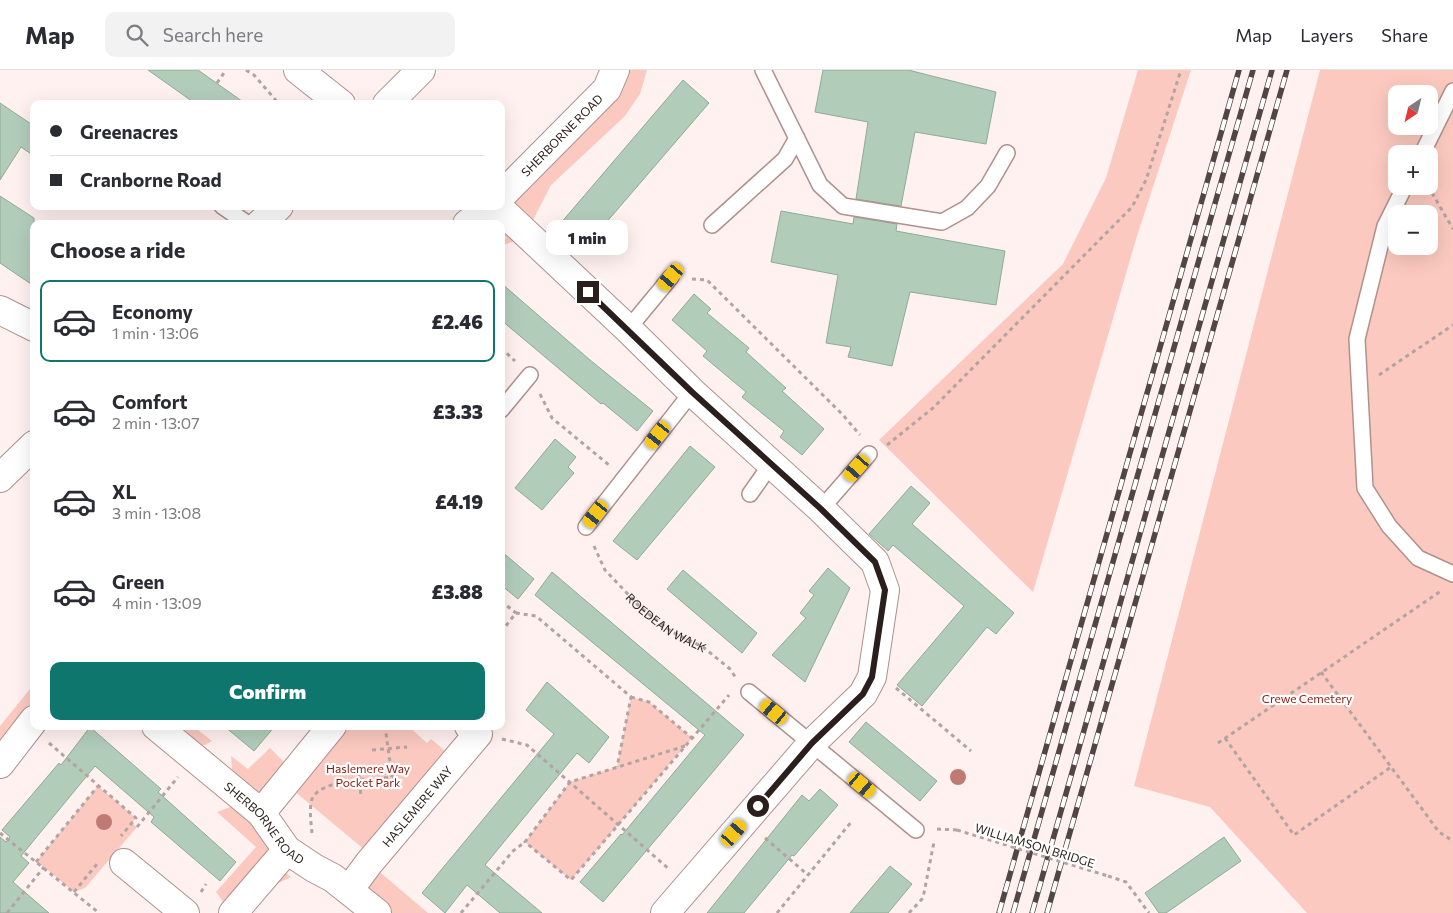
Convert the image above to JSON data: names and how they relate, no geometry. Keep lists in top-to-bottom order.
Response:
{
  "streets": {
    "street": ["SHERBORNE ROAD", "HASLEMERE WAY"],
    "path": ["ROEDEAN WALK", "WILLIAMSON BRIDGE"]
  },
  "crossings": [
    ["SHERBORNE ROAD", "HASLEMERE WAY"]
  ],
  "parks": ["Crewe Cemetery", "Haslemere Way Pocket Park"],
  "north": "bottom left",
  "page": {
    "header": "Map",
    "search": "Search here",
    "nav": ["Map", "Layers", "Share"],
    "map_buttons": ["+", "−"],
    "banner": ["Greenacres", "Cranborne Road"],
    "bubble": "1 min",
    "heading": "Choose a ride",
    "list": [
      {
        "name": "Economy",
        "note": "1 min · 13:06",
        "value": "£2.46"
      },
      {
        "name": "Comfort",
        "note": "2 min · 13:07",
        "value": "£3.33"
      },
      {
        "name": "XL",
        "note": "3 min · 13:08",
        "value": "£4.19"
      },
      {
        "name": "Green",
        "note": "4 min · 13:09",
        "value": "£3.88"
      }
    ],
    "buttons": "Confirm"
  }
}
